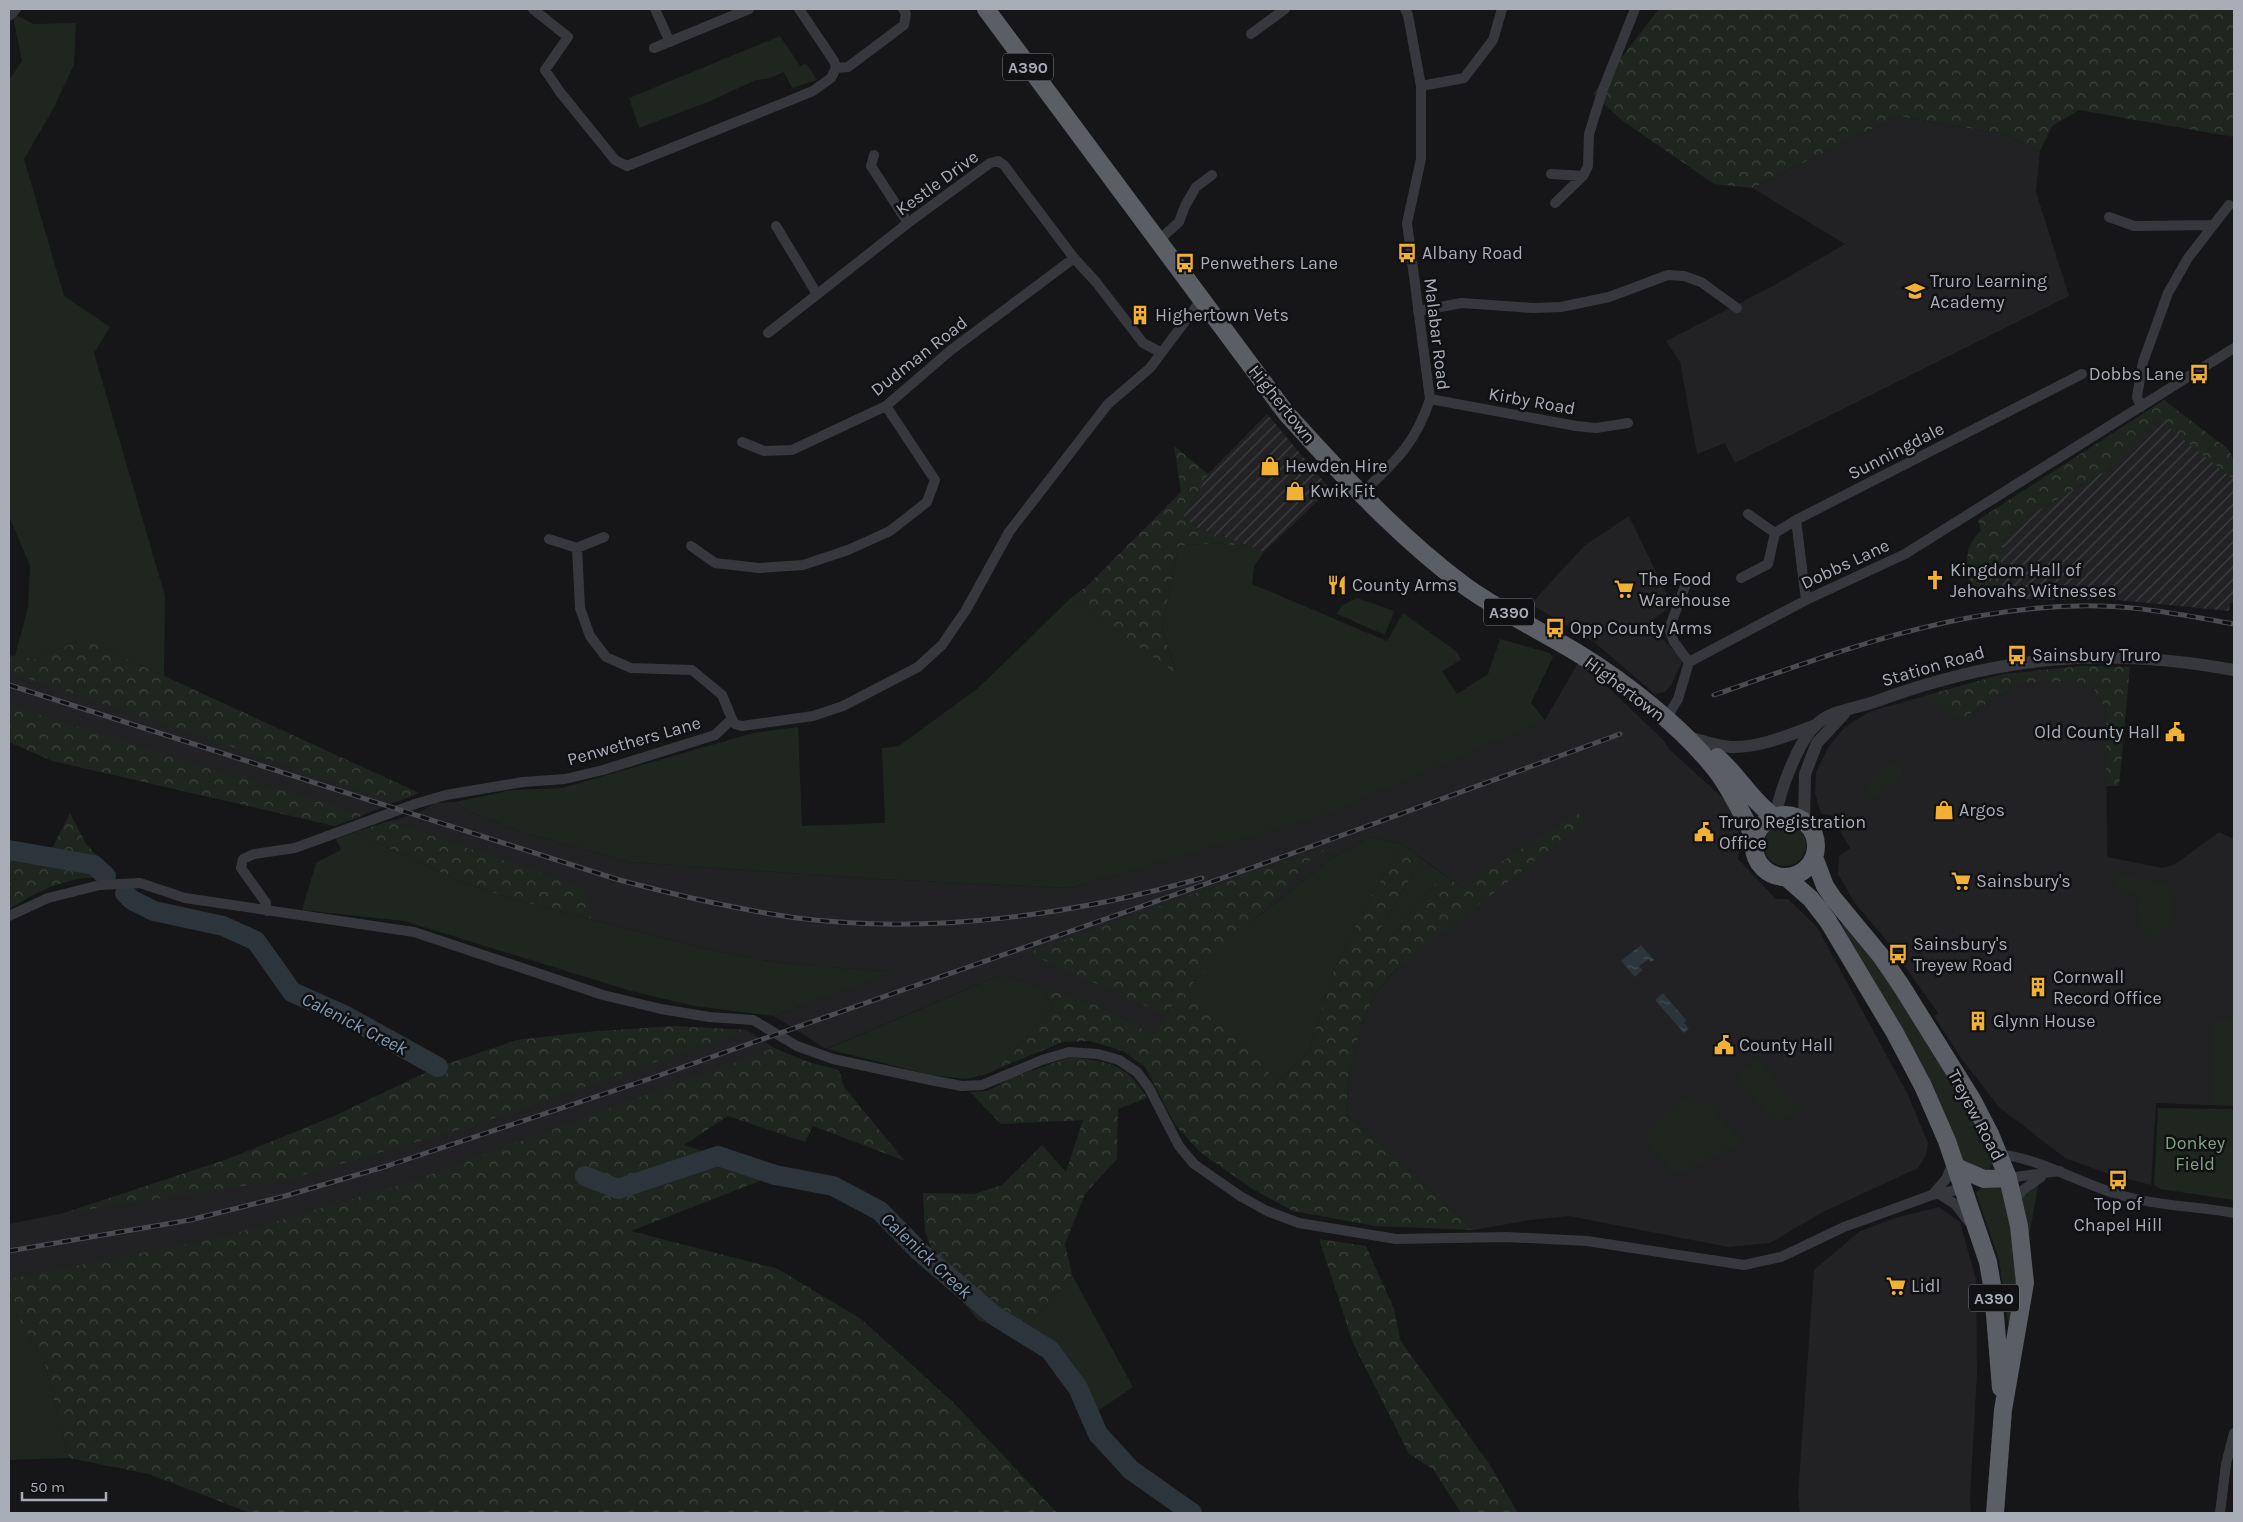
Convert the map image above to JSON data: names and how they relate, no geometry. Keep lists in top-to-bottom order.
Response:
{
  "streets": {
    "highway": ["A390", "Highertown", "Treyew Road"],
    "street": [
      "Kestle Drive",
      "Malabar Road",
      "Dudman Road",
      "Kirby Road",
      "Sunningdale",
      "Dobbs Lane",
      "Station Road",
      "Penwethers Lane"
    ]
  },
  "crossings": [
    ["Kestle Drive", "Dudman Road"],
    ["Malabar Road", "Kirby Road"],
    ["Malabar Road", "Highertown"],
    ["Highertown", "Station Road"],
    ["Highertown", "Treyew Road"],
    ["Station Road", "Treyew Road"]
  ],
  "water": ["Calenick Creek"],
  "parks": ["Donkey Field"],
  "places": {
    "bus stop": [
      "Albany Road",
      "Penwethers Lane",
      "Dobbs Lane",
      "Opp County Arms",
      "Sainsbury Truro",
      "Sainsbury's Treyew Road",
      "Top of Chapel Hill"
    ],
    "school or university": ["Truro Learning Academy"],
    "building": ["Highertown Vets", "Cornwall Record Office", "Glynn House"],
    "shop": ["Hewden Hire", "Kwik Fit", "Argos"],
    "church": ["Kingdom Hall of Jehovahs Witnesses"],
    "restaurant": ["County Arms"],
    "supermarket": ["The Food Warehouse", "Sainsbury's", "Lidl"],
    "public building": ["Old County Hall", "Truro Registration Office", "County Hall"]
  },
  "scale_bar": "50 m"
}
